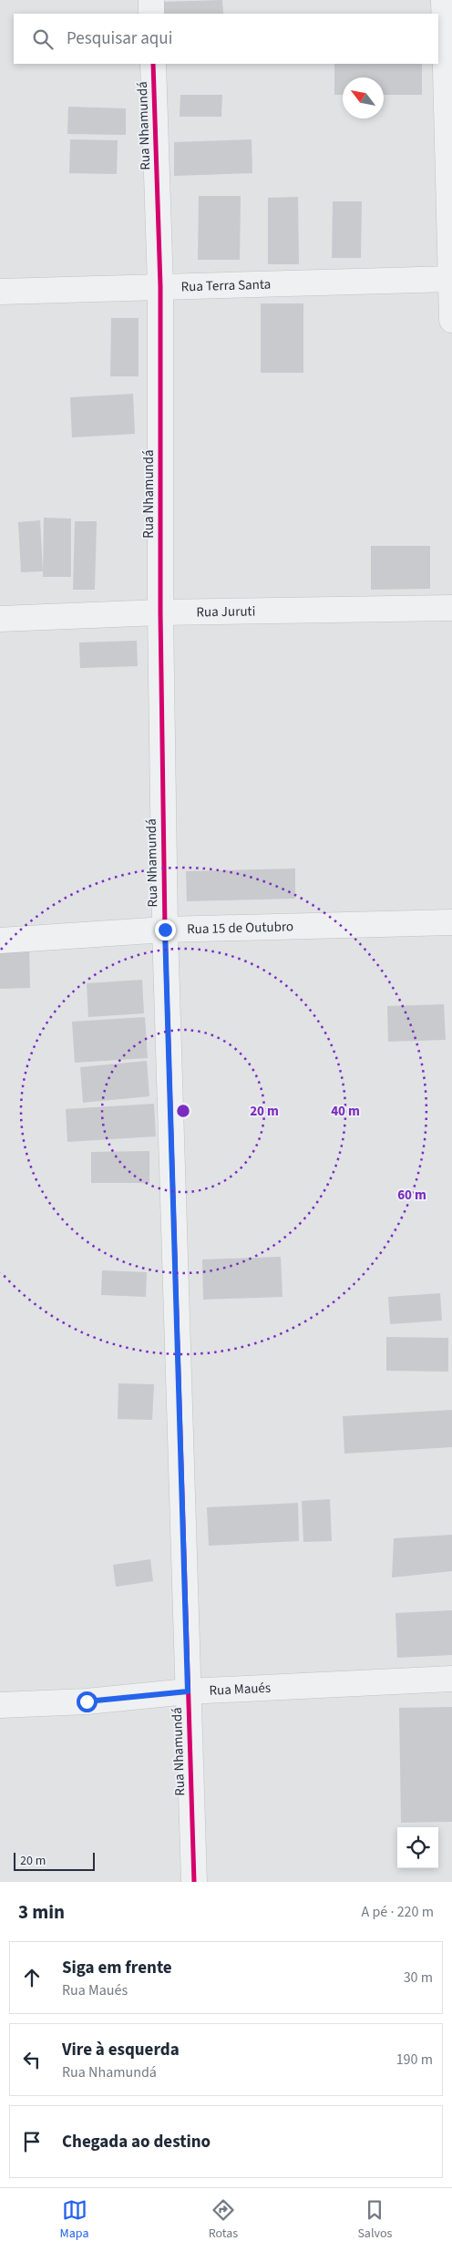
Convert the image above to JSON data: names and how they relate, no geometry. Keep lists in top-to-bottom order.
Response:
{
  "streets": {
    "street": [
      "Rua Nhamundá",
      "Rua Terra Santa",
      "Rua Juruti",
      "Rua 15 de Outubro",
      "Rua Maués"
    ]
  },
  "crossings": [
    ["Rua Nhamundá", "Rua Terra Santa"],
    ["Rua Nhamundá", "Rua Juruti"],
    ["Rua Nhamundá", "Rua 15 de Outubro"],
    ["Rua Nhamundá", "Rua Maués"]
  ],
  "scale_bar": "20 m",
  "north": "top left",
  "page": {
    "search": "Pesquisar aqui",
    "scale": "20 m",
    "heading": ["3 min", "A pé · 220 m"],
    "list": [
      ["Siga em frente", "Rua Maués", "30 m"],
      ["Vire à esquerda", "Rua Nhamundá", "190 m"],
      "Chegada ao destino"
    ],
    "nav": ["Mapa", "Rotas", "Salvos"]
  },
  "rings": ["20 m", "40 m", "60 m"]
}
